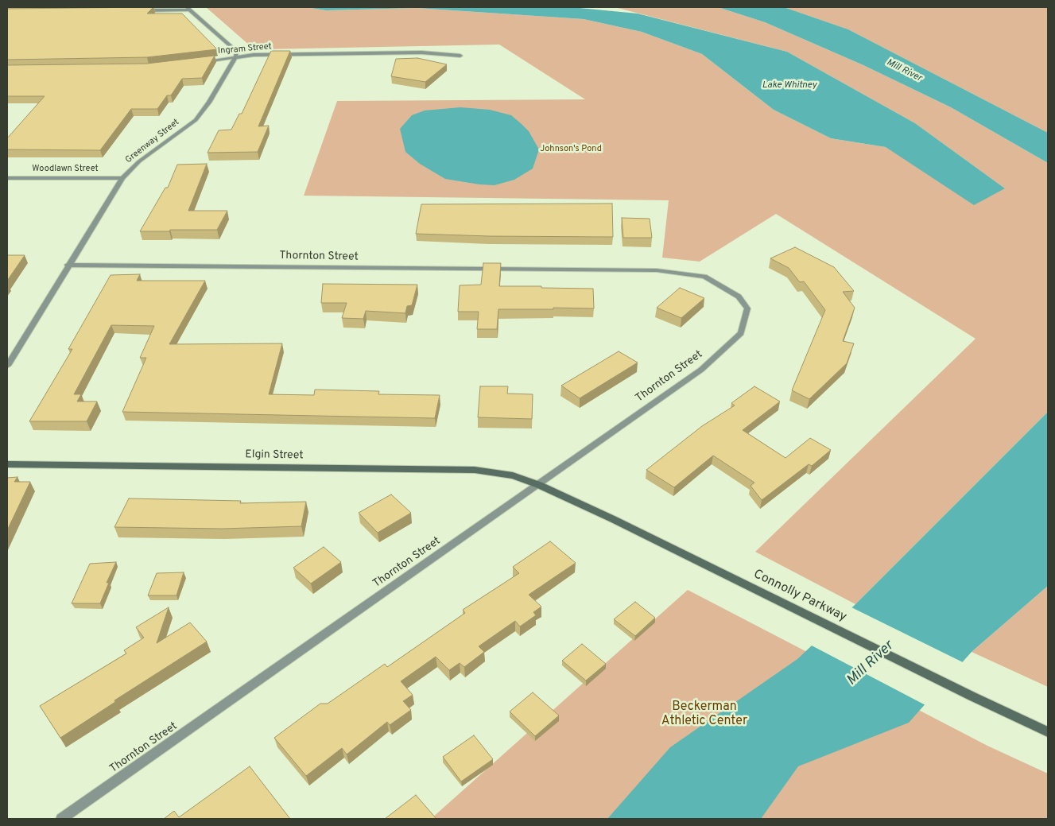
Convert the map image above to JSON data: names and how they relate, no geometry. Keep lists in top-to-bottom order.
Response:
{
  "streets": {
    "main road": ["Elgin Street", "Connolly Parkway"],
    "street": [
      "Ingram Street",
      "Greenway Street",
      "Woodlawn Street",
      "Thornton Street"
    ]
  },
  "crossings": [
    ["Ingram Street", "Greenway Street"],
    ["Greenway Street", "Woodlawn Street"],
    ["Greenway Street", "Thornton Street"],
    ["Thornton Street", "Elgin Street"],
    ["Thornton Street", "Connolly Parkway"],
    ["Elgin Street", "Connolly Parkway"]
  ],
  "water": ["Mill River", "Lake Whitney"],
  "parks": ["Johnson's Pond", "Beckerman Athletic Center"]
}
